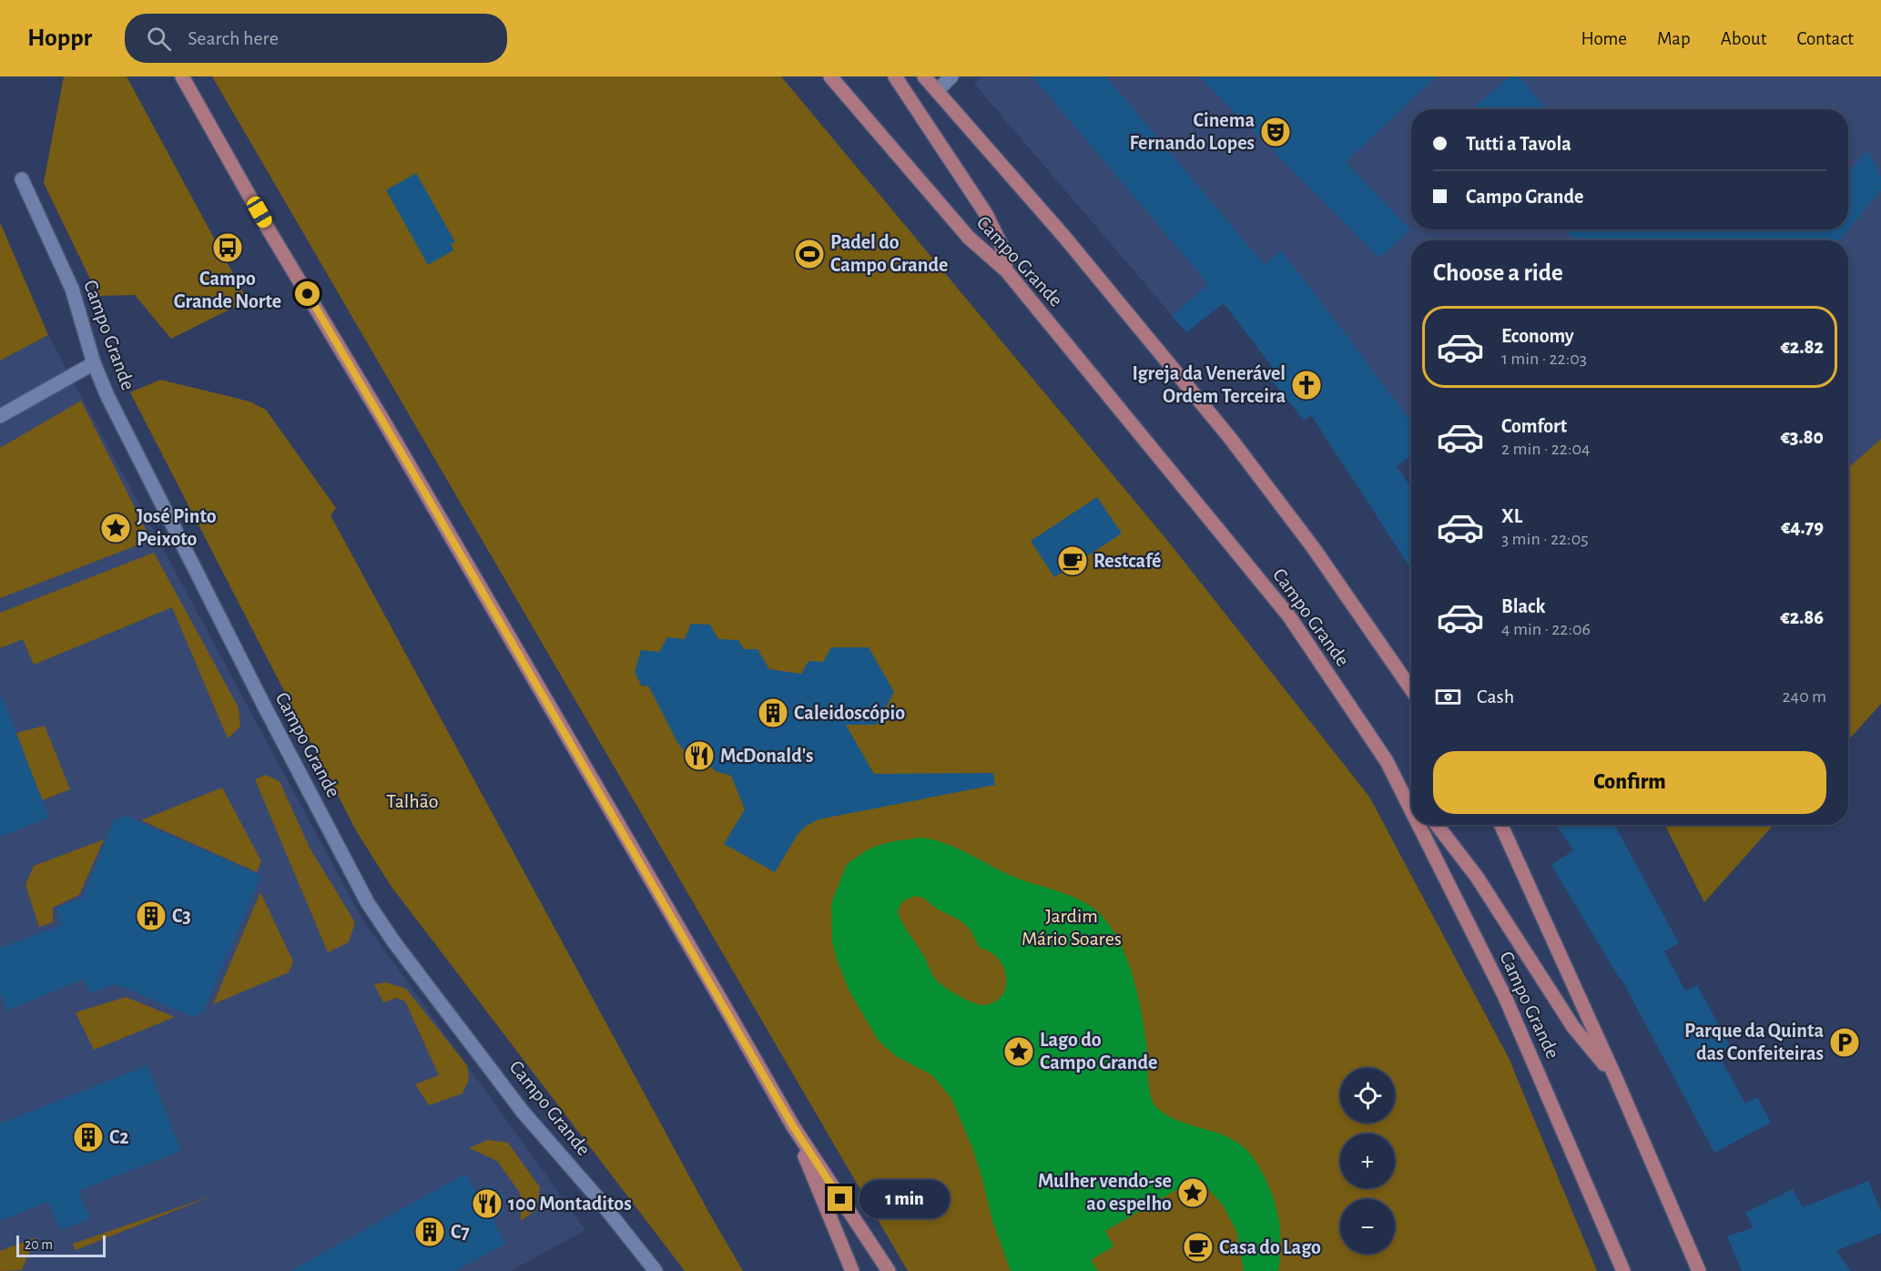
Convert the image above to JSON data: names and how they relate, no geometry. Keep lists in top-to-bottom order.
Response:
{
  "streets": {
    "main road": ["Campo Grande"]
  },
  "parks": ["Talhão", "Jardim Mário Soares"],
  "places": {
    "theatre": ["Cinema Fernando Lopes"],
    "bus stop": ["Campo Grande Norte"],
    "sports": ["Padel do Campo Grande"],
    "church": ["Igreja da Venerável Ordem Terceira"],
    "place": ["José Pinto Peixoto", "Lago do Campo Grande", "Mulher vendo-se ao espelho"],
    "cafe": ["Restcafé", "Casa do Lago"],
    "building": [
      "Caleidoscópio",
      "C3",
      "C2",
      "C7"
    ],
    "restaurant": ["McDonald's", "100 Montaditos"],
    "parking": ["Parque da Quinta das Confeiteiras"]
  },
  "scale_bar": "20 m",
  "page": {
    "header": "Hoppr",
    "search": "Search here",
    "nav": [
      "Home",
      "Map",
      "About",
      "Contact"
    ],
    "banner": ["Tutti a Tavola", "Campo Grande"],
    "heading": "Choose a ride",
    "list": [
      {
        "name": "Economy",
        "note": "1 min · 22:03",
        "value": "€2.82"
      },
      {
        "name": "Comfort",
        "note": "2 min · 22:04",
        "value": "€3.80"
      },
      {
        "name": "XL",
        "note": "3 min · 22:05",
        "value": "€4.79"
      },
      {
        "name": "Black",
        "note": "4 min · 22:06",
        "value": "€2.86"
      }
    ],
    "pay": ["Cash", "240 m"],
    "buttons": "Confirm",
    "map_buttons": ["+", "−"],
    "bubble": "1 min",
    "scale": "20 m"
  }
}
